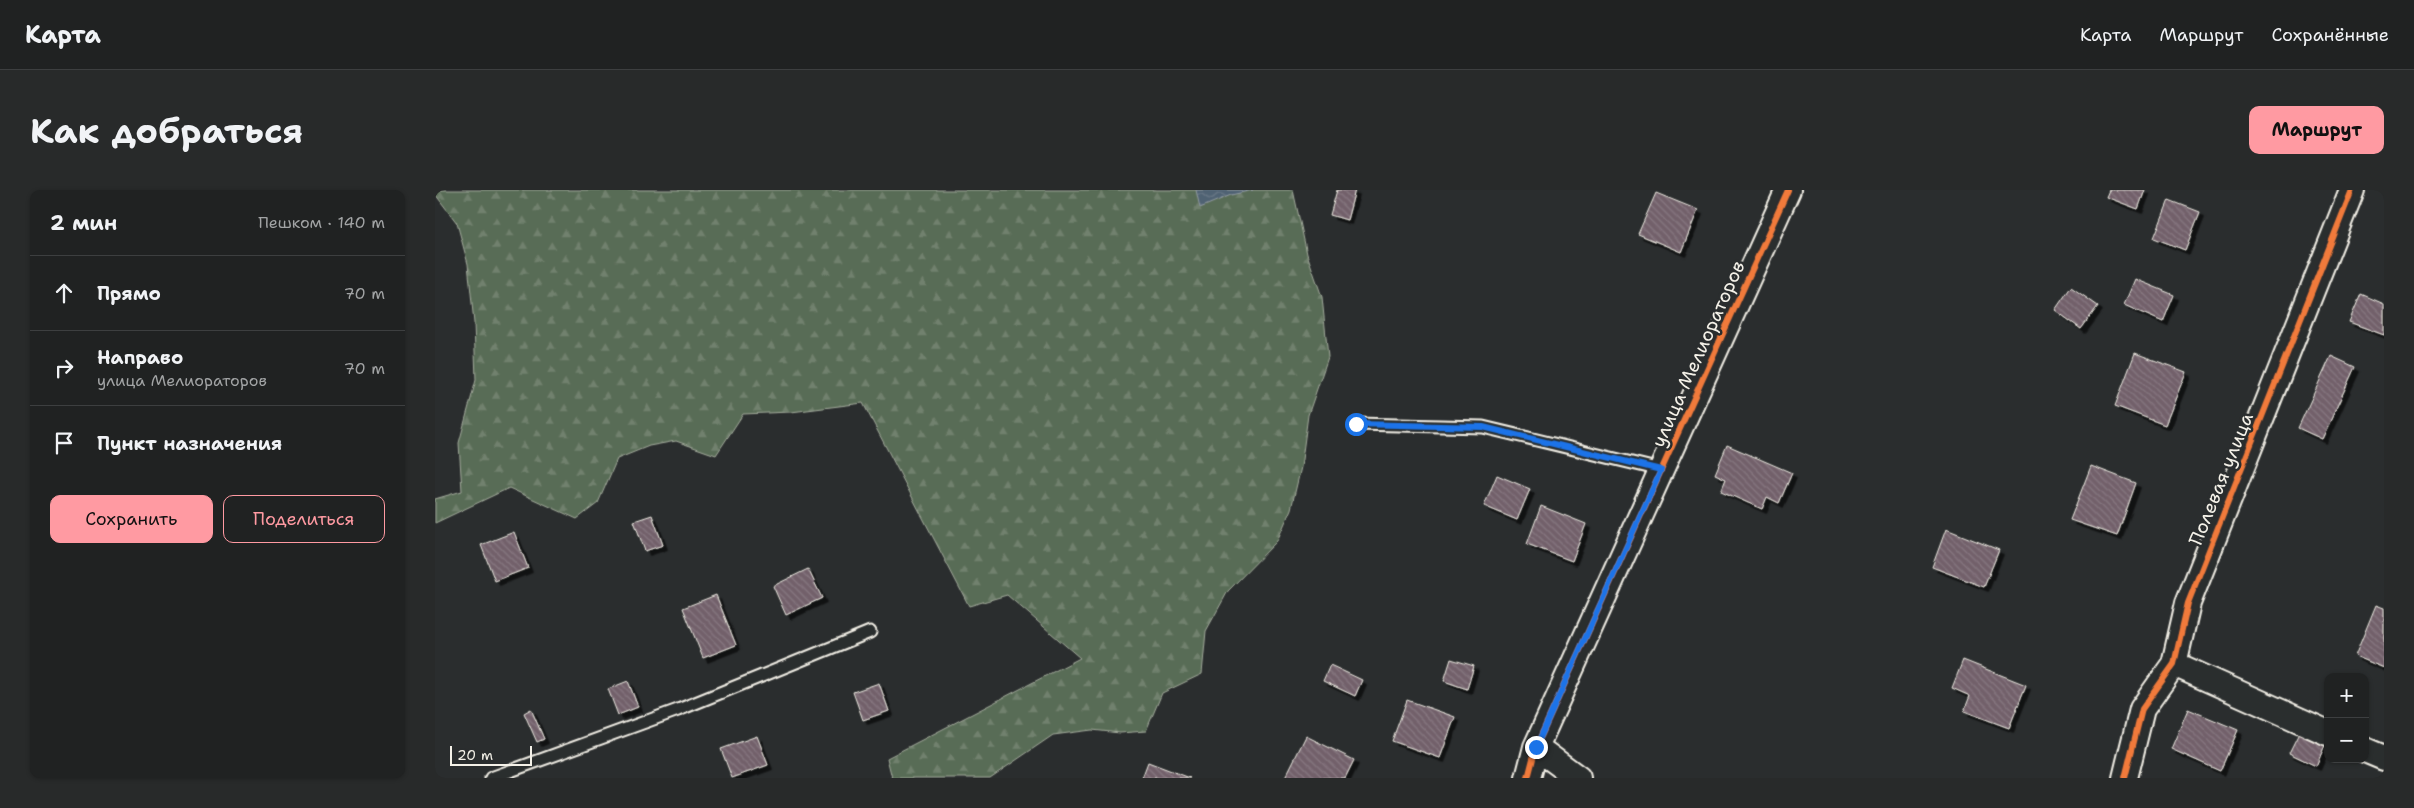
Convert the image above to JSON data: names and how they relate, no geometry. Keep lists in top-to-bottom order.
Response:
{
  "streets": {
    "street": ["улица Мелиораторов", "Полевая улица"]
  },
  "scale_bar": "20 m",
  "page": {
    "header": "Карта",
    "nav": ["Карта", "Маршрут", "Сохранённые"],
    "buttons": [
      "Маршрут",
      ["Сохранить", "Поделиться"]
    ],
    "title": "Как добраться",
    "heading": ["2 мин", "Пешком · 140 m"],
    "list": [
      ["Прямо", "70 m"],
      ["Направо", "улица Мелиораторов", "70 m"],
      "Пункт назначения"
    ],
    "map_buttons": ["+", "−"],
    "scale": "20 m"
  }
}
